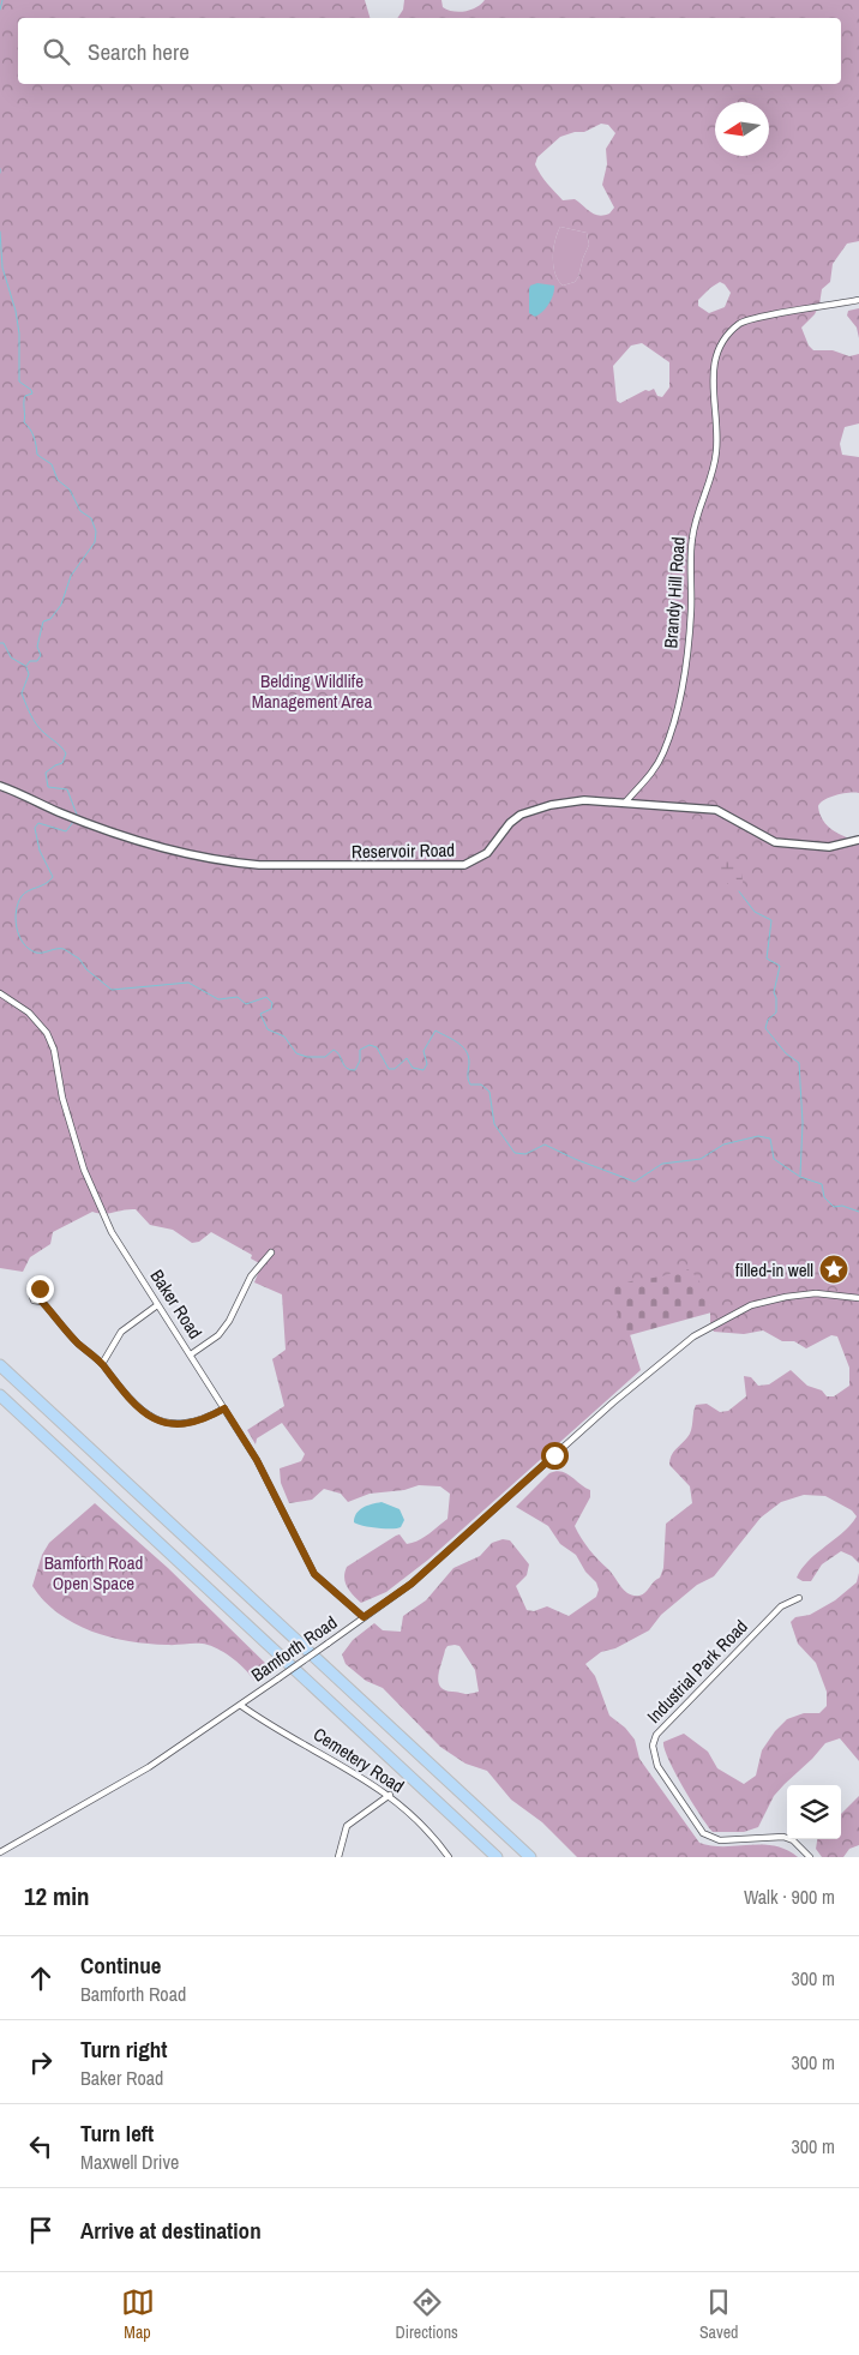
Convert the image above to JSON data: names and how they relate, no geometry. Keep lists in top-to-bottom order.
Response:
{
  "streets": {
    "street": [
      "Brandy Hill Road",
      "Reservoir Road",
      "Baker Road",
      "Bamforth Road",
      "Industrial Park Road",
      "Cemetery Road"
    ]
  },
  "crossings": [
    ["Brandy Hill Road", "Reservoir Road"],
    ["Baker Road", "Bamforth Road"],
    ["Bamforth Road", "Cemetery Road"]
  ],
  "parks": ["Belding Wildlife Management Area", "Bamforth Road Open Space"],
  "places": {
    "place": ["filled-in well"]
  },
  "north": "left",
  "page": {
    "search": "Search here",
    "heading": ["12 min", "Walk · 900 m"],
    "list": [
      ["Continue", "Bamforth Road", "300 m"],
      ["Turn right", "Baker Road", "300 m"],
      ["Turn left", "Maxwell Drive", "300 m"],
      "Arrive at destination"
    ],
    "nav": ["Map", "Directions", "Saved"]
  }
}
